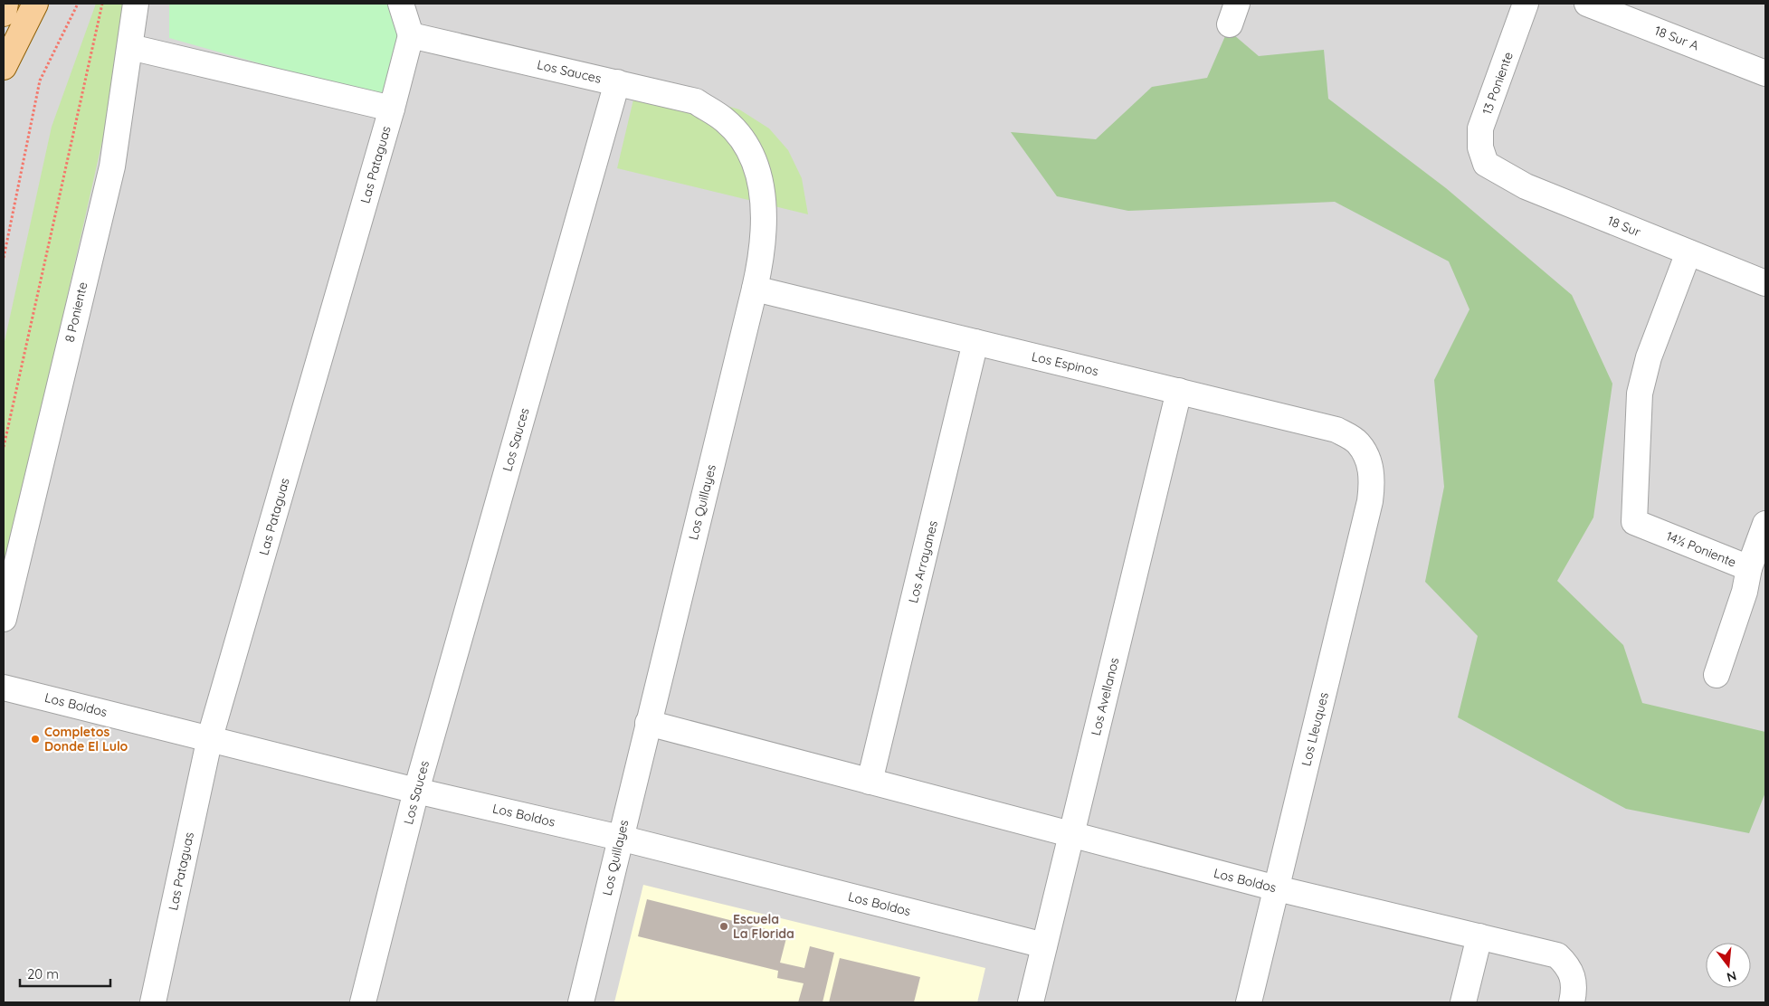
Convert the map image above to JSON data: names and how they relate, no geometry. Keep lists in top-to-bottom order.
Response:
{
  "streets": {
    "street": [
      "18 Sur A",
      "Los Sauces",
      "13 Poniente",
      "Las Pataguas",
      "18 Sur",
      "8 Poniente",
      "Los Espinos",
      "Los Quillayes",
      "14½ Poniente",
      "Los Arrayanes",
      "Los Avellanos",
      "Los Boldos",
      "Los Lleuques"
    ]
  },
  "crossings": [
    ["Los Sauces", "Las Pataguas"],
    ["Los Sauces", "Los Quillayes"],
    ["Los Sauces", "Los Boldos"],
    ["13 Poniente", "18 Sur"],
    ["Las Pataguas", "Los Boldos"],
    ["18 Sur", "14½ Poniente"],
    ["Los Espinos", "Los Quillayes"],
    ["Los Espinos", "Los Arrayanes"],
    ["Los Espinos", "Los Avellanos"],
    ["Los Espinos", "Los Lleuques"],
    ["Los Quillayes", "Los Boldos"],
    ["Los Arrayanes", "Los Boldos"],
    ["Los Avellanos", "Los Boldos"],
    ["Los Boldos", "Los Lleuques"]
  ],
  "places": ["Completos Donde El Lulo", "Escuela La Florida"],
  "scale_bar": "20 m",
  "north": "bottom"
}
